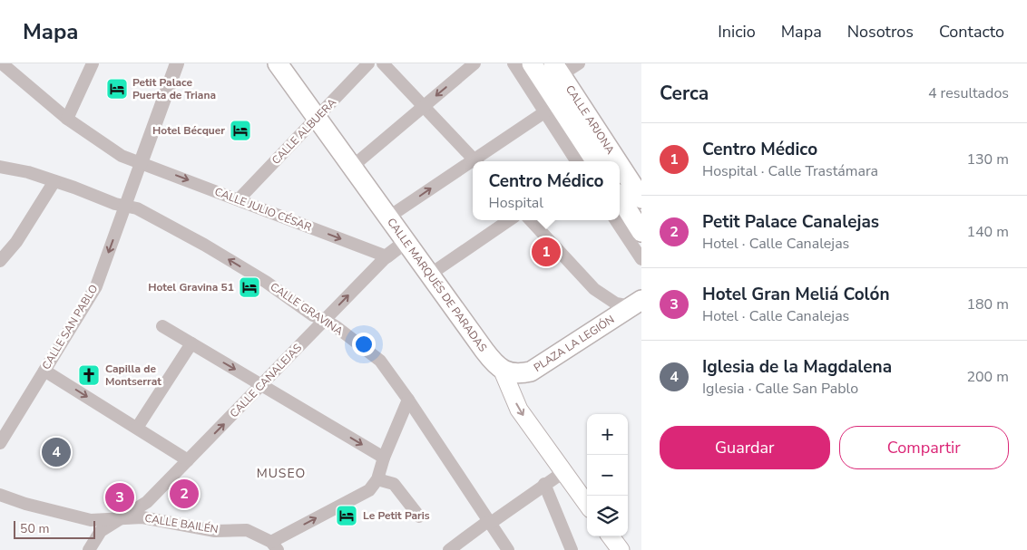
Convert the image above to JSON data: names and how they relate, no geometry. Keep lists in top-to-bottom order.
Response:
{
  "streets": {
    "main road": ["CALLE ARJONA", "CALLE MARQUÉS DE PARADAS", "PLAZA LA LEGIÓN"],
    "street": [
      "CALLE ALBUERA",
      "CALLE JULIO CÉSAR",
      "CALLE GRAVINA",
      "CALLE SAN PABLO",
      "CALLE CANALEJAS",
      "CALLE BAILÉN"
    ]
  },
  "crossings": [
    ["CALLE ALBUERA", "CALLE JULIO CÉSAR"],
    ["CALLE ALBUERA", "CALLE MARQUÉS DE PARADAS"],
    ["CALLE JULIO CÉSAR", "CALLE SAN PABLO"],
    ["CALLE JULIO CÉSAR", "CALLE CANALEJAS"],
    ["CALLE MARQUÉS DE PARADAS", "PLAZA LA LEGIÓN"],
    ["CALLE MARQUÉS DE PARADAS", "CALLE CANALEJAS"],
    ["CALLE GRAVINA", "CALLE SAN PABLO"],
    ["CALLE GRAVINA", "CALLE CANALEJAS"],
    ["CALLE CANALEJAS", "CALLE BAILÉN"]
  ],
  "one_way": ["CALLE JULIO CÉSAR"],
  "districts": ["MUSEO"],
  "places": {
    "hotel": [
      "Petit Palace Puerta de Triana",
      "Hotel Bécquer",
      "Hotel Gravina 51",
      "Le Petit Paris"
    ],
    "church": ["Capilla de Montserrat"]
  },
  "scale_bar": "50 m",
  "page": {
    "header": "Mapa",
    "nav": [
      "Inicio",
      "Mapa",
      "Nosotros",
      "Contacto"
    ],
    "heading": ["Cerca", "4 resultados"],
    "list": [
      {
        "mark": "1",
        "name": "Centro Médico",
        "note": "Hospital · Calle Trastámara",
        "value": "130 m"
      },
      {
        "mark": "2",
        "name": "Petit Palace Canalejas",
        "note": "Hotel · Calle Canalejas",
        "value": "140 m"
      },
      {
        "mark": "3",
        "name": "Hotel Gran Meliá Colón",
        "note": "Hotel · Calle Canalejas",
        "value": "180 m"
      },
      {
        "mark": "4",
        "name": "Iglesia de la Magdalena",
        "note": "Iglesia · Calle San Pablo",
        "value": "200 m"
      }
    ],
    "popup": ["Centro Médico", "Hospital"],
    "pins": [
      "1",
      "4",
      "2",
      "3"
    ],
    "buttons": ["Guardar", "Compartir"],
    "map_buttons": ["+", "−"],
    "scale": "50 m"
  }
}
